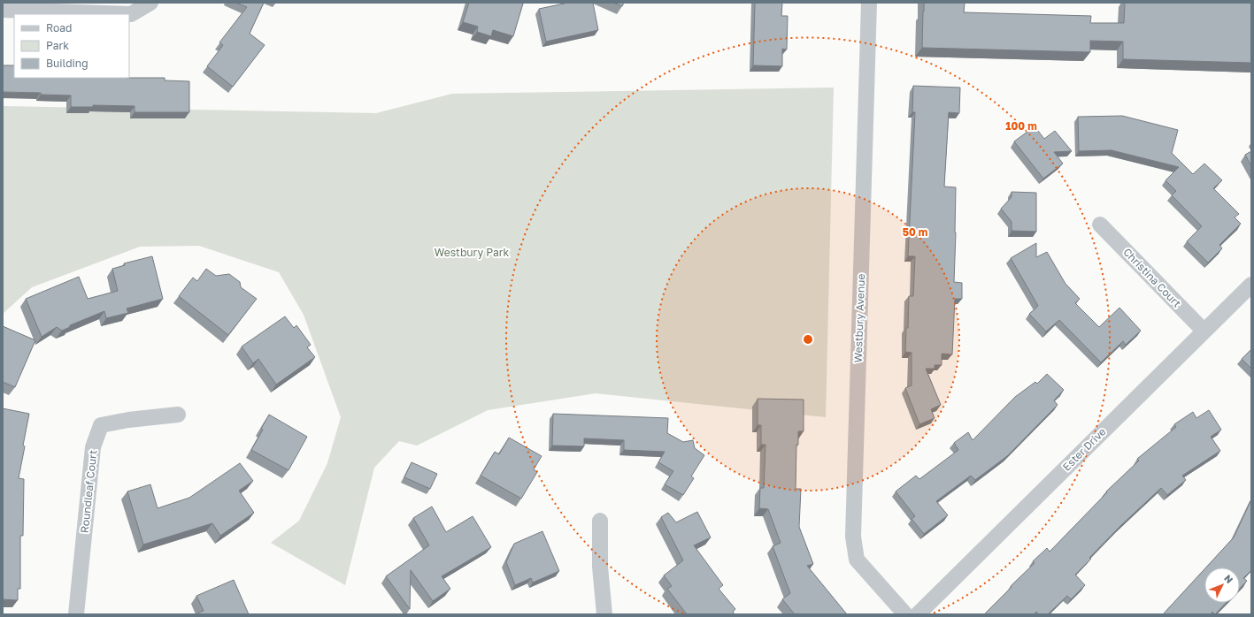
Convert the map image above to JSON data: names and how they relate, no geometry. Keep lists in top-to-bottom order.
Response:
{
  "streets": {
    "street": [
      "Christina Court",
      "Westbury Avenue",
      "Ester Drive",
      "Roundleaf Court"
    ]
  },
  "crossings": [
    ["Christina Court", "Ester Drive"]
  ],
  "parks": ["Westbury Park"],
  "legend": ["Road", "Park", "Building"],
  "north": "top right",
  "rings": ["100 m", "50 m"]
}
